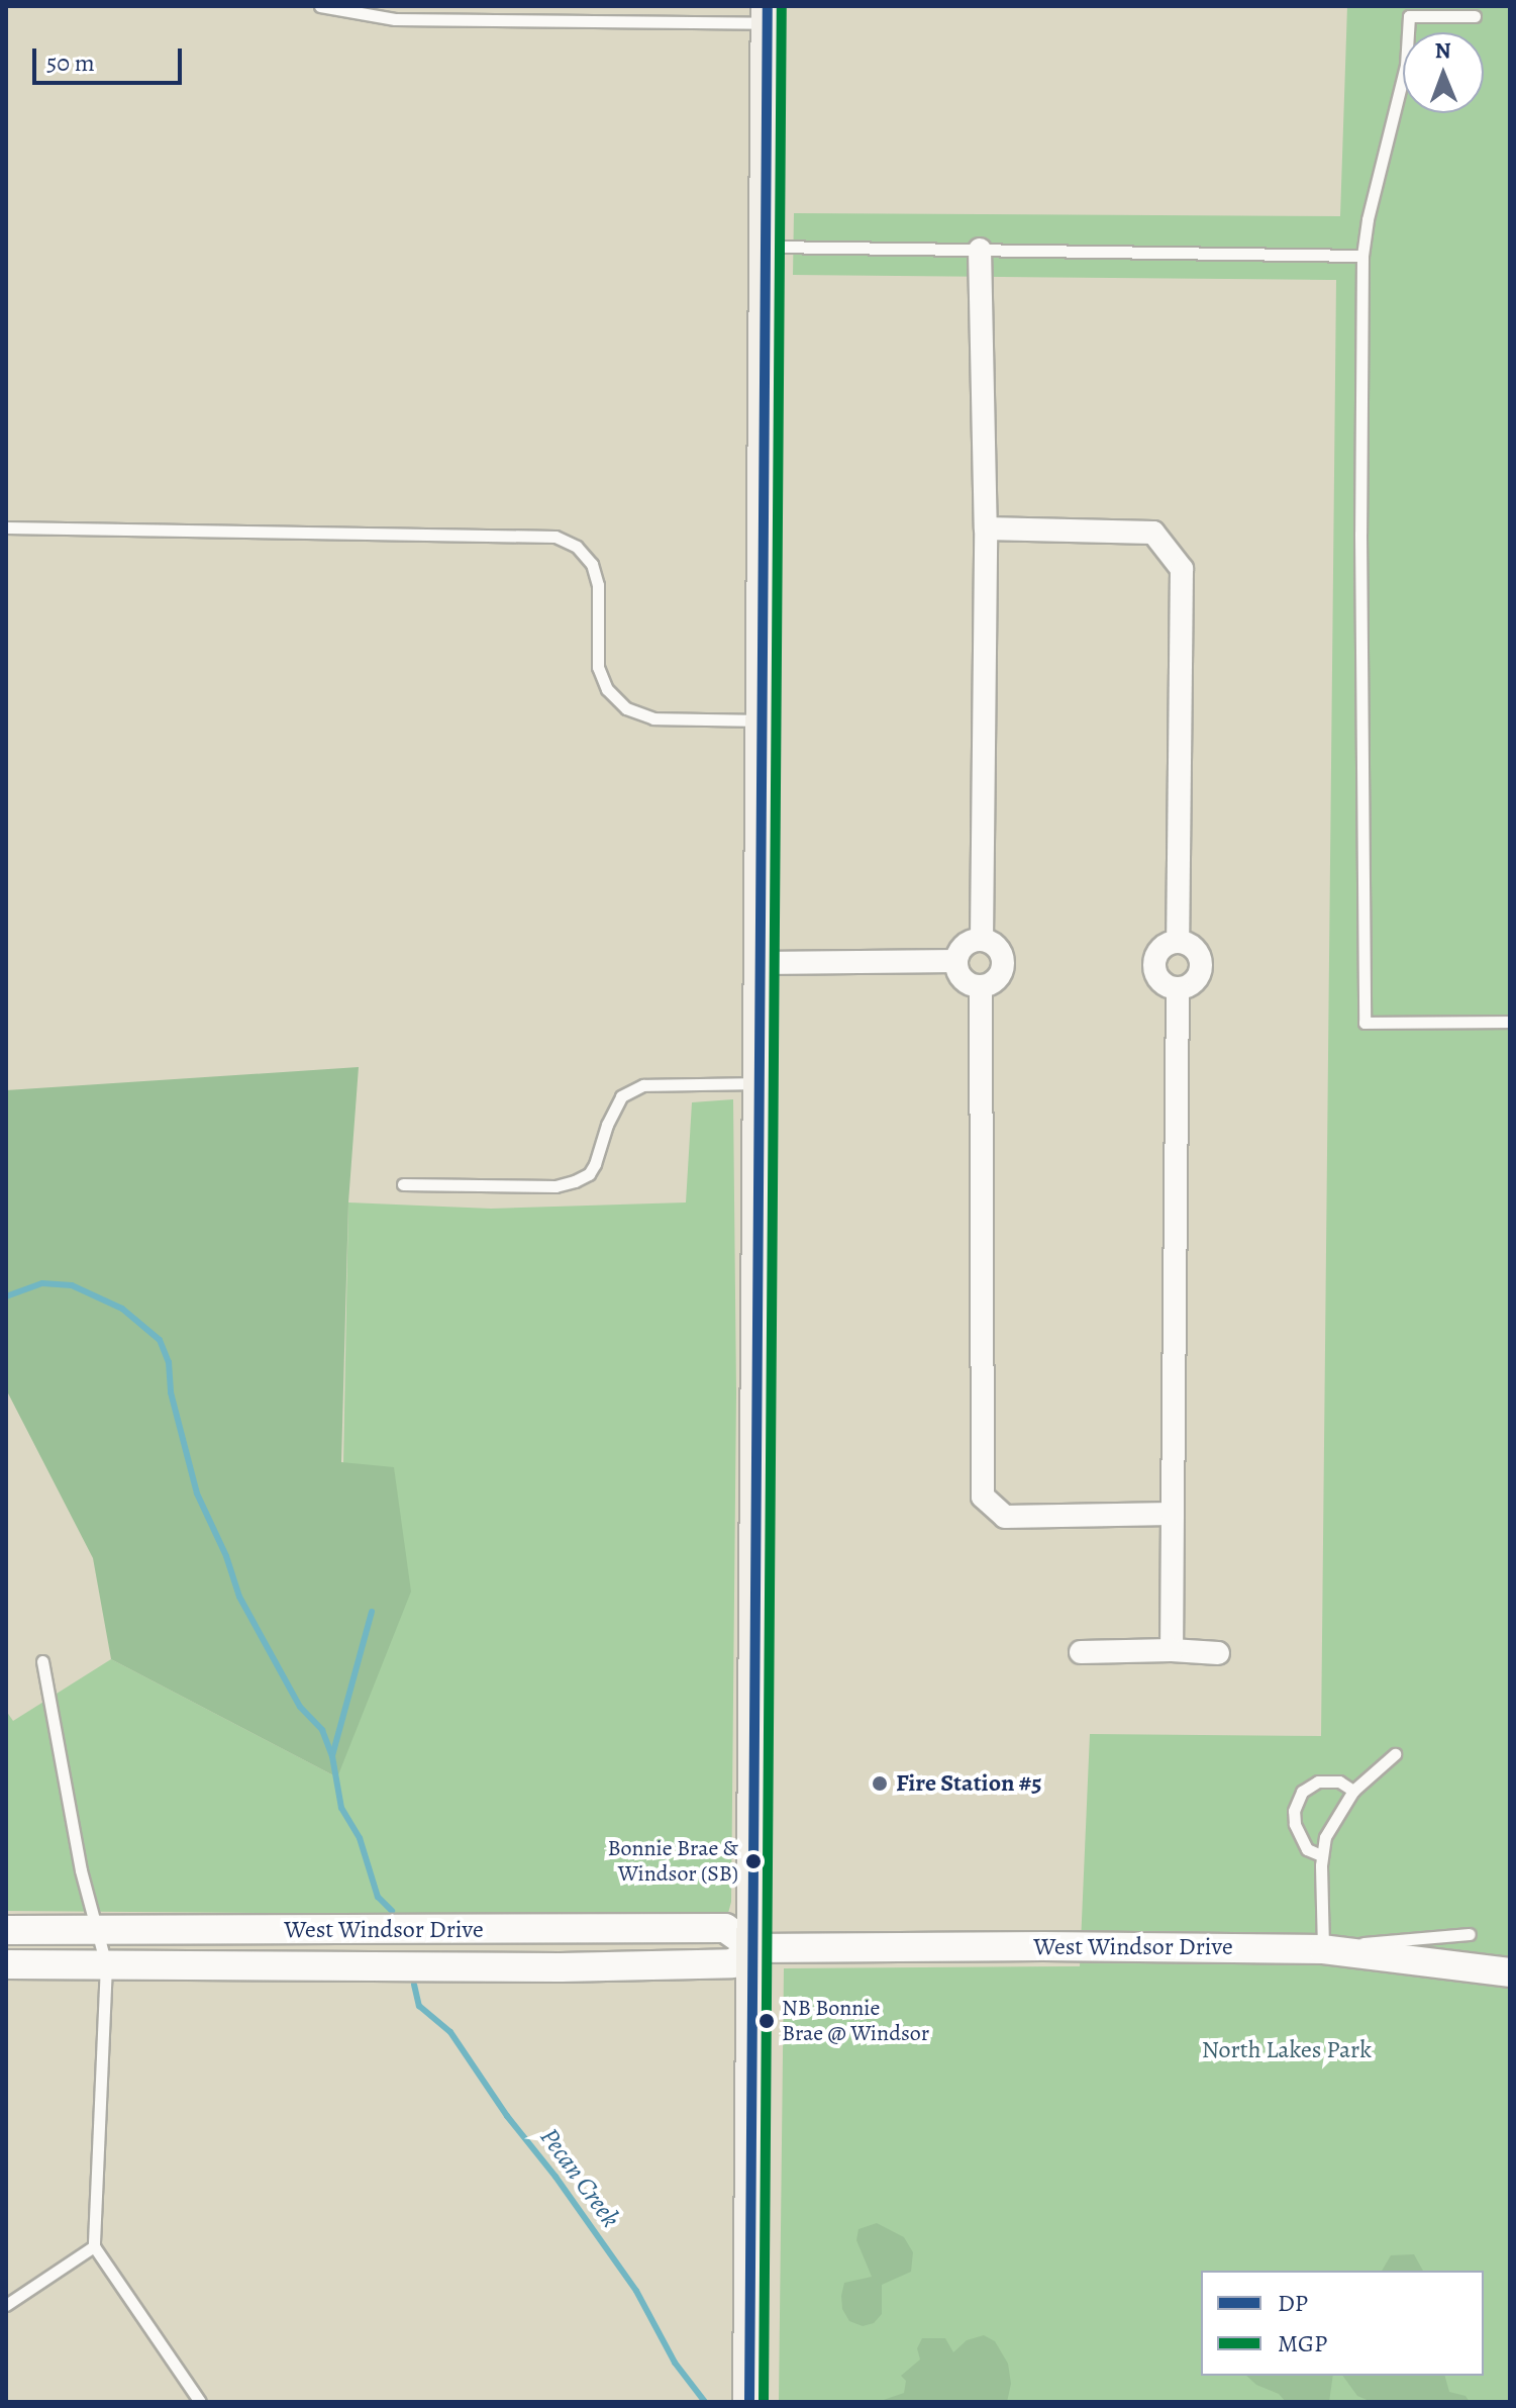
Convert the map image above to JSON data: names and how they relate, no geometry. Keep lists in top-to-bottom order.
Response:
{
  "streets": {
    "street": ["West Windsor Drive"]
  },
  "water": ["Pecan Creek"],
  "parks": ["North Lakes Park"],
  "places": ["Fire Station #5", "Bonnie Brae & Windsor (SB)", "NB Bonnie Brae @ Windsor"],
  "lines": ["transit line DP", "transit line MGP"],
  "legend": ["DP", "MGP"],
  "scale_bar": "50 m",
  "north": "top"
}
